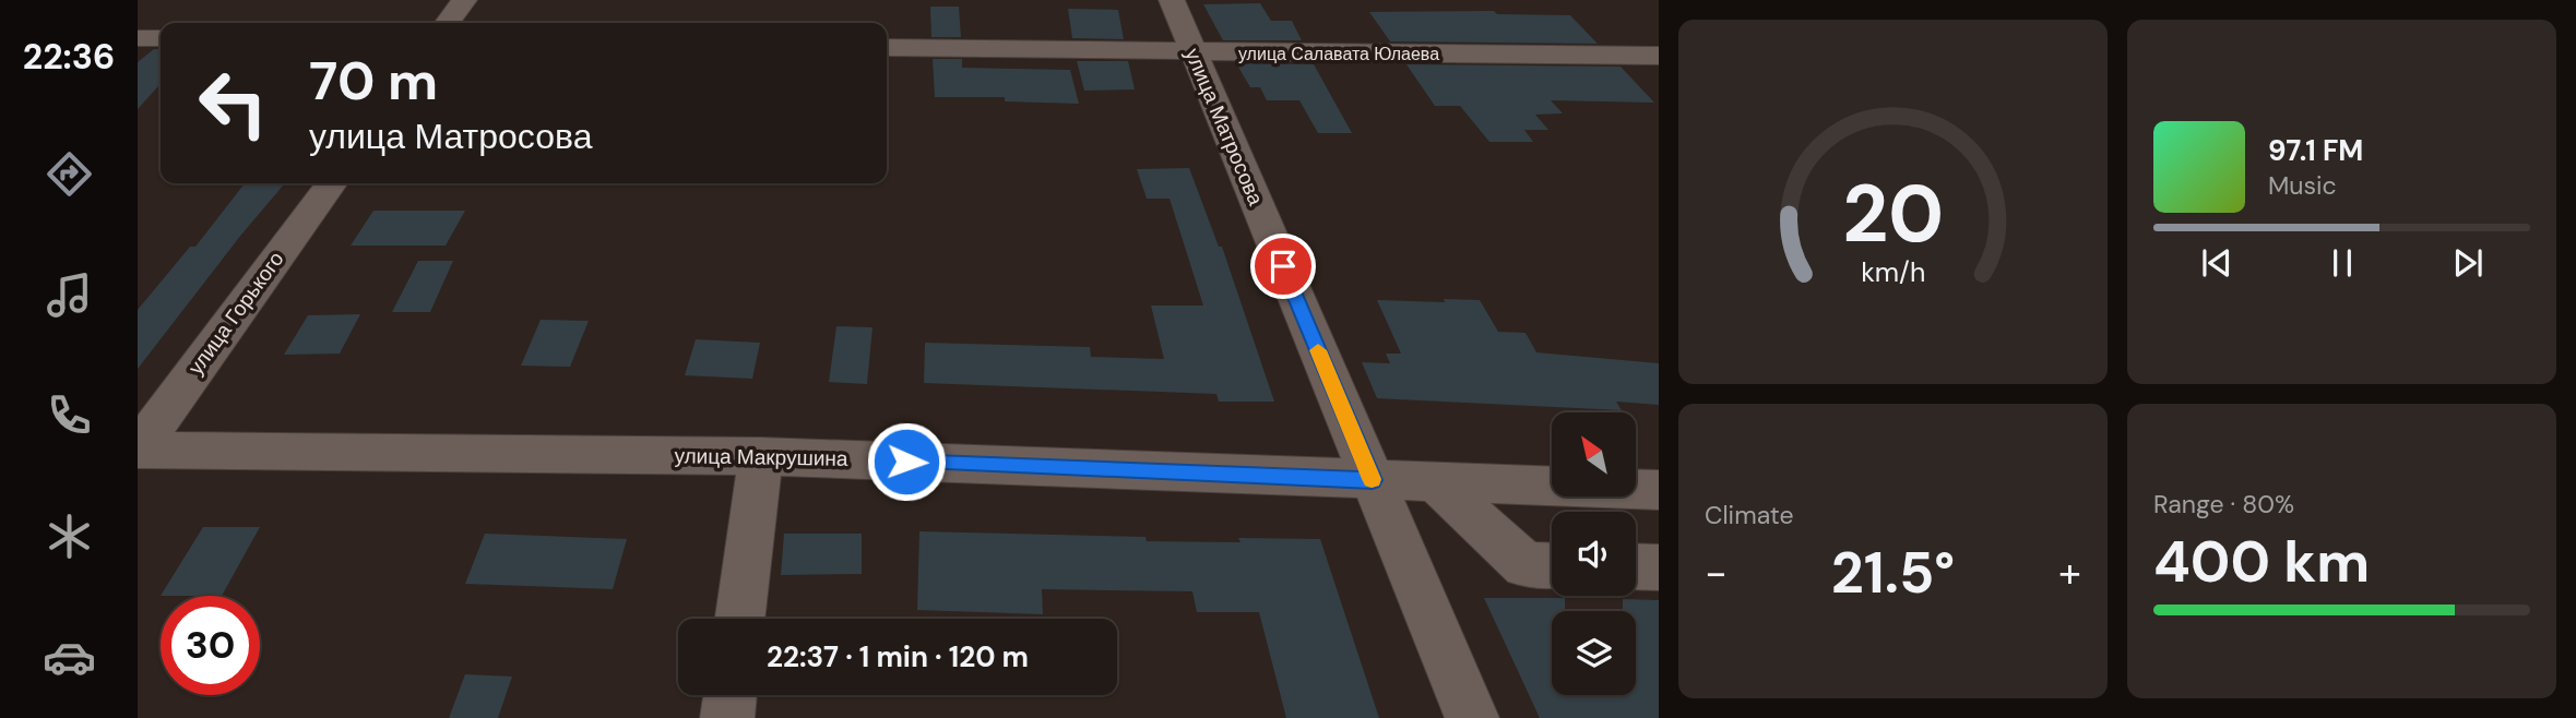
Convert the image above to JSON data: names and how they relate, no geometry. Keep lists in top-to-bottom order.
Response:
{
  "streets": {
    "street": [
      "улица Салавата Юлаева",
      "улица Матросова",
      "улица Горького",
      "улица Макрушина"
    ]
  },
  "crossings": [
    ["улица Салавата Юлаева", "улица Матросова"],
    ["улица Матросова", "улица Макрушина"],
    ["улица Горького", "улица Макрушина"]
  ],
  "north": "top left",
  "page": {
    "tabs": "22:36",
    "turn": ["70 m", "улица Матросова"],
    "song": ["97.1 FM", "Music"],
    "tile": [
      "Climate",
      ["Range · 80%", "400 km"]
    ],
    "heat": ["−", "21.5°", "+"],
    "limit": "30",
    "trip": "22:37 · 1 min · 120 m",
    "gauge": ["20", "km/h"]
  }
}
